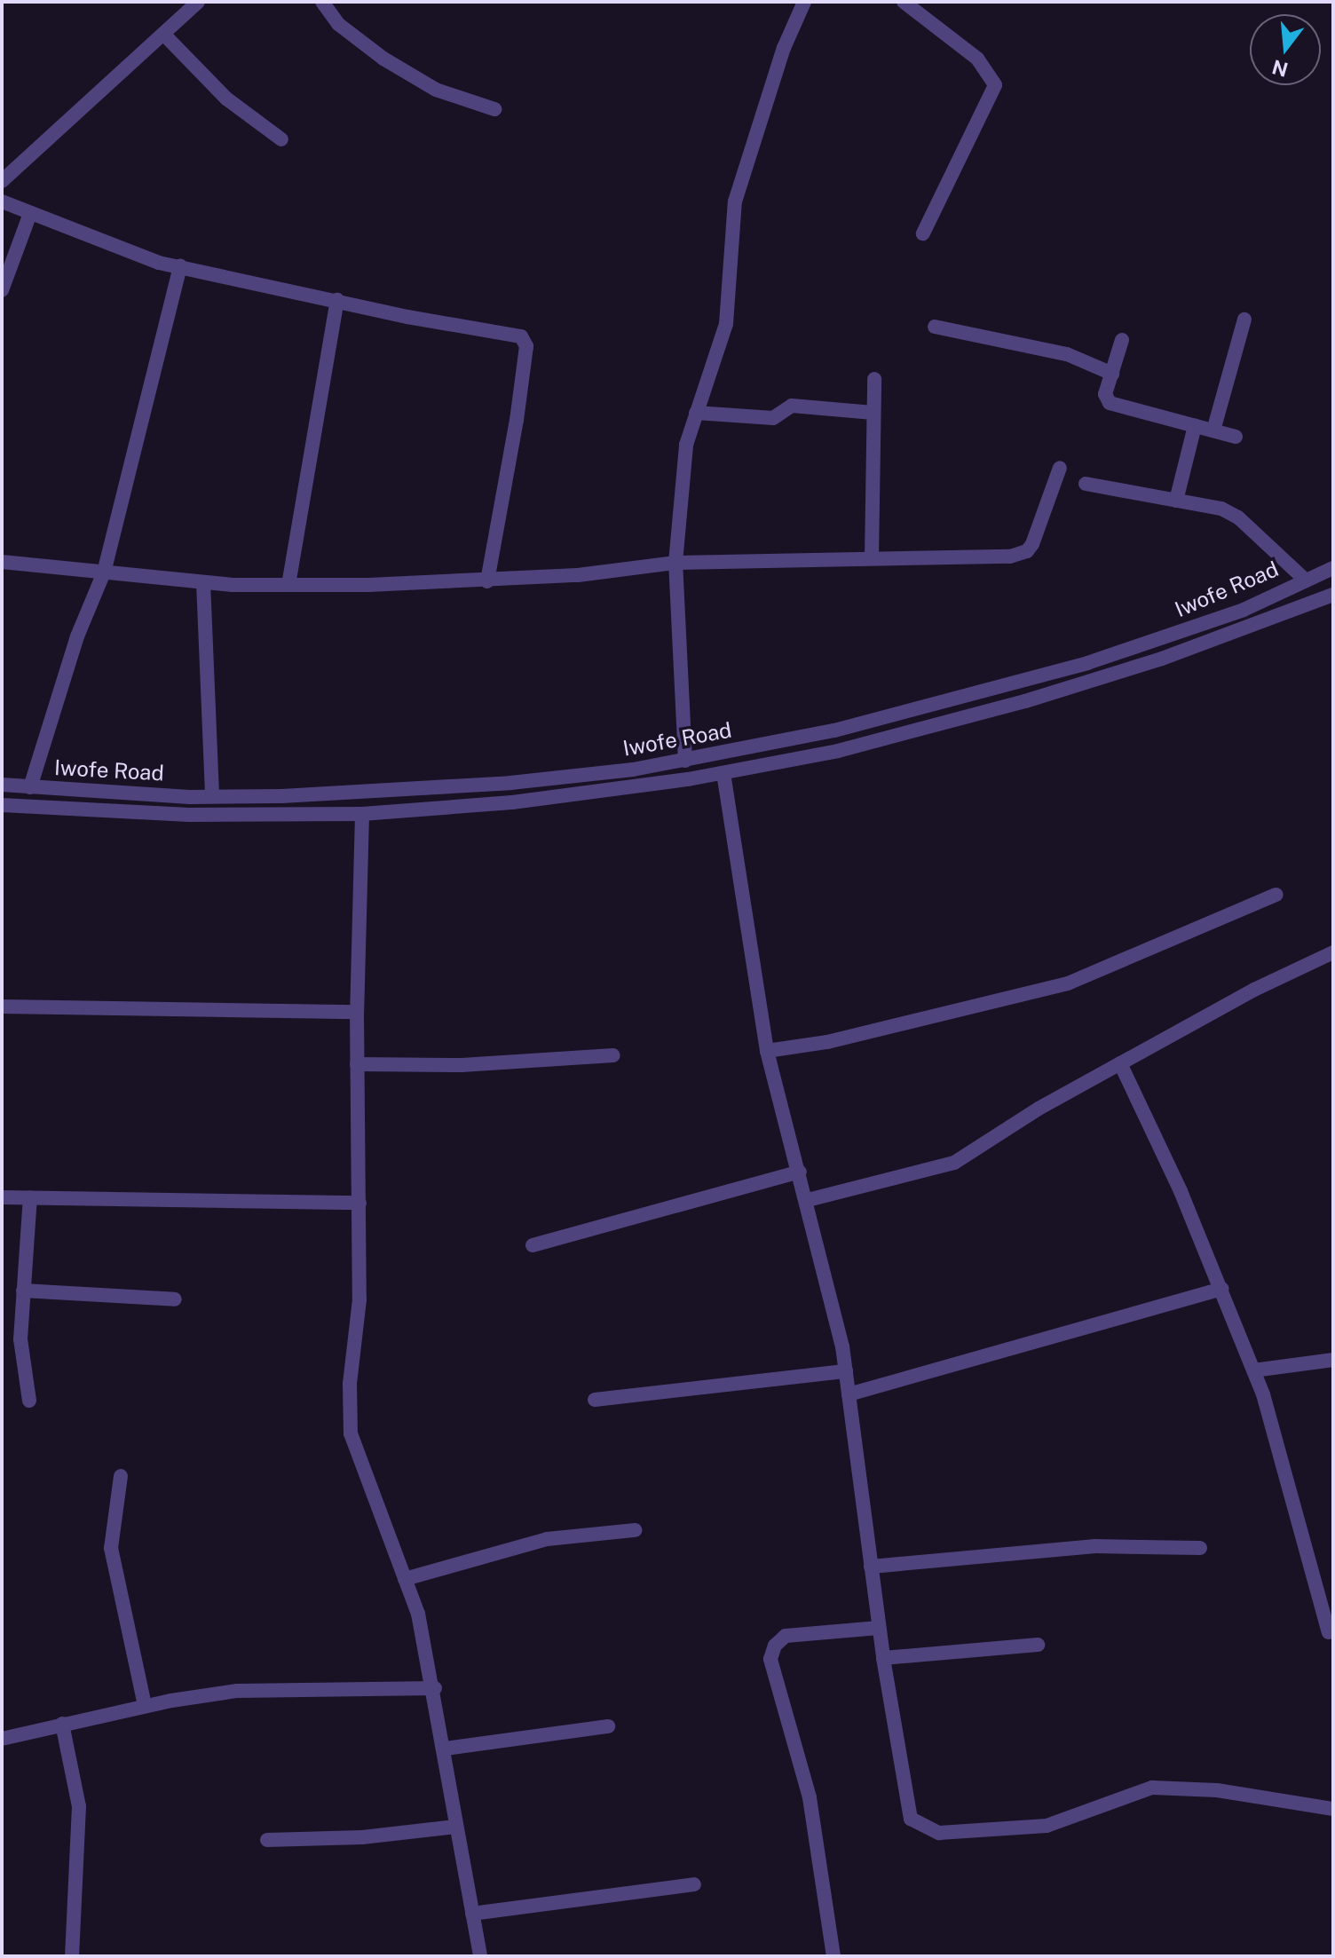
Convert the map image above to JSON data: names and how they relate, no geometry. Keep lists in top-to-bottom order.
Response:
{
  "streets": {
    "street": ["Iwofe Road"]
  },
  "north": "bottom"
}
